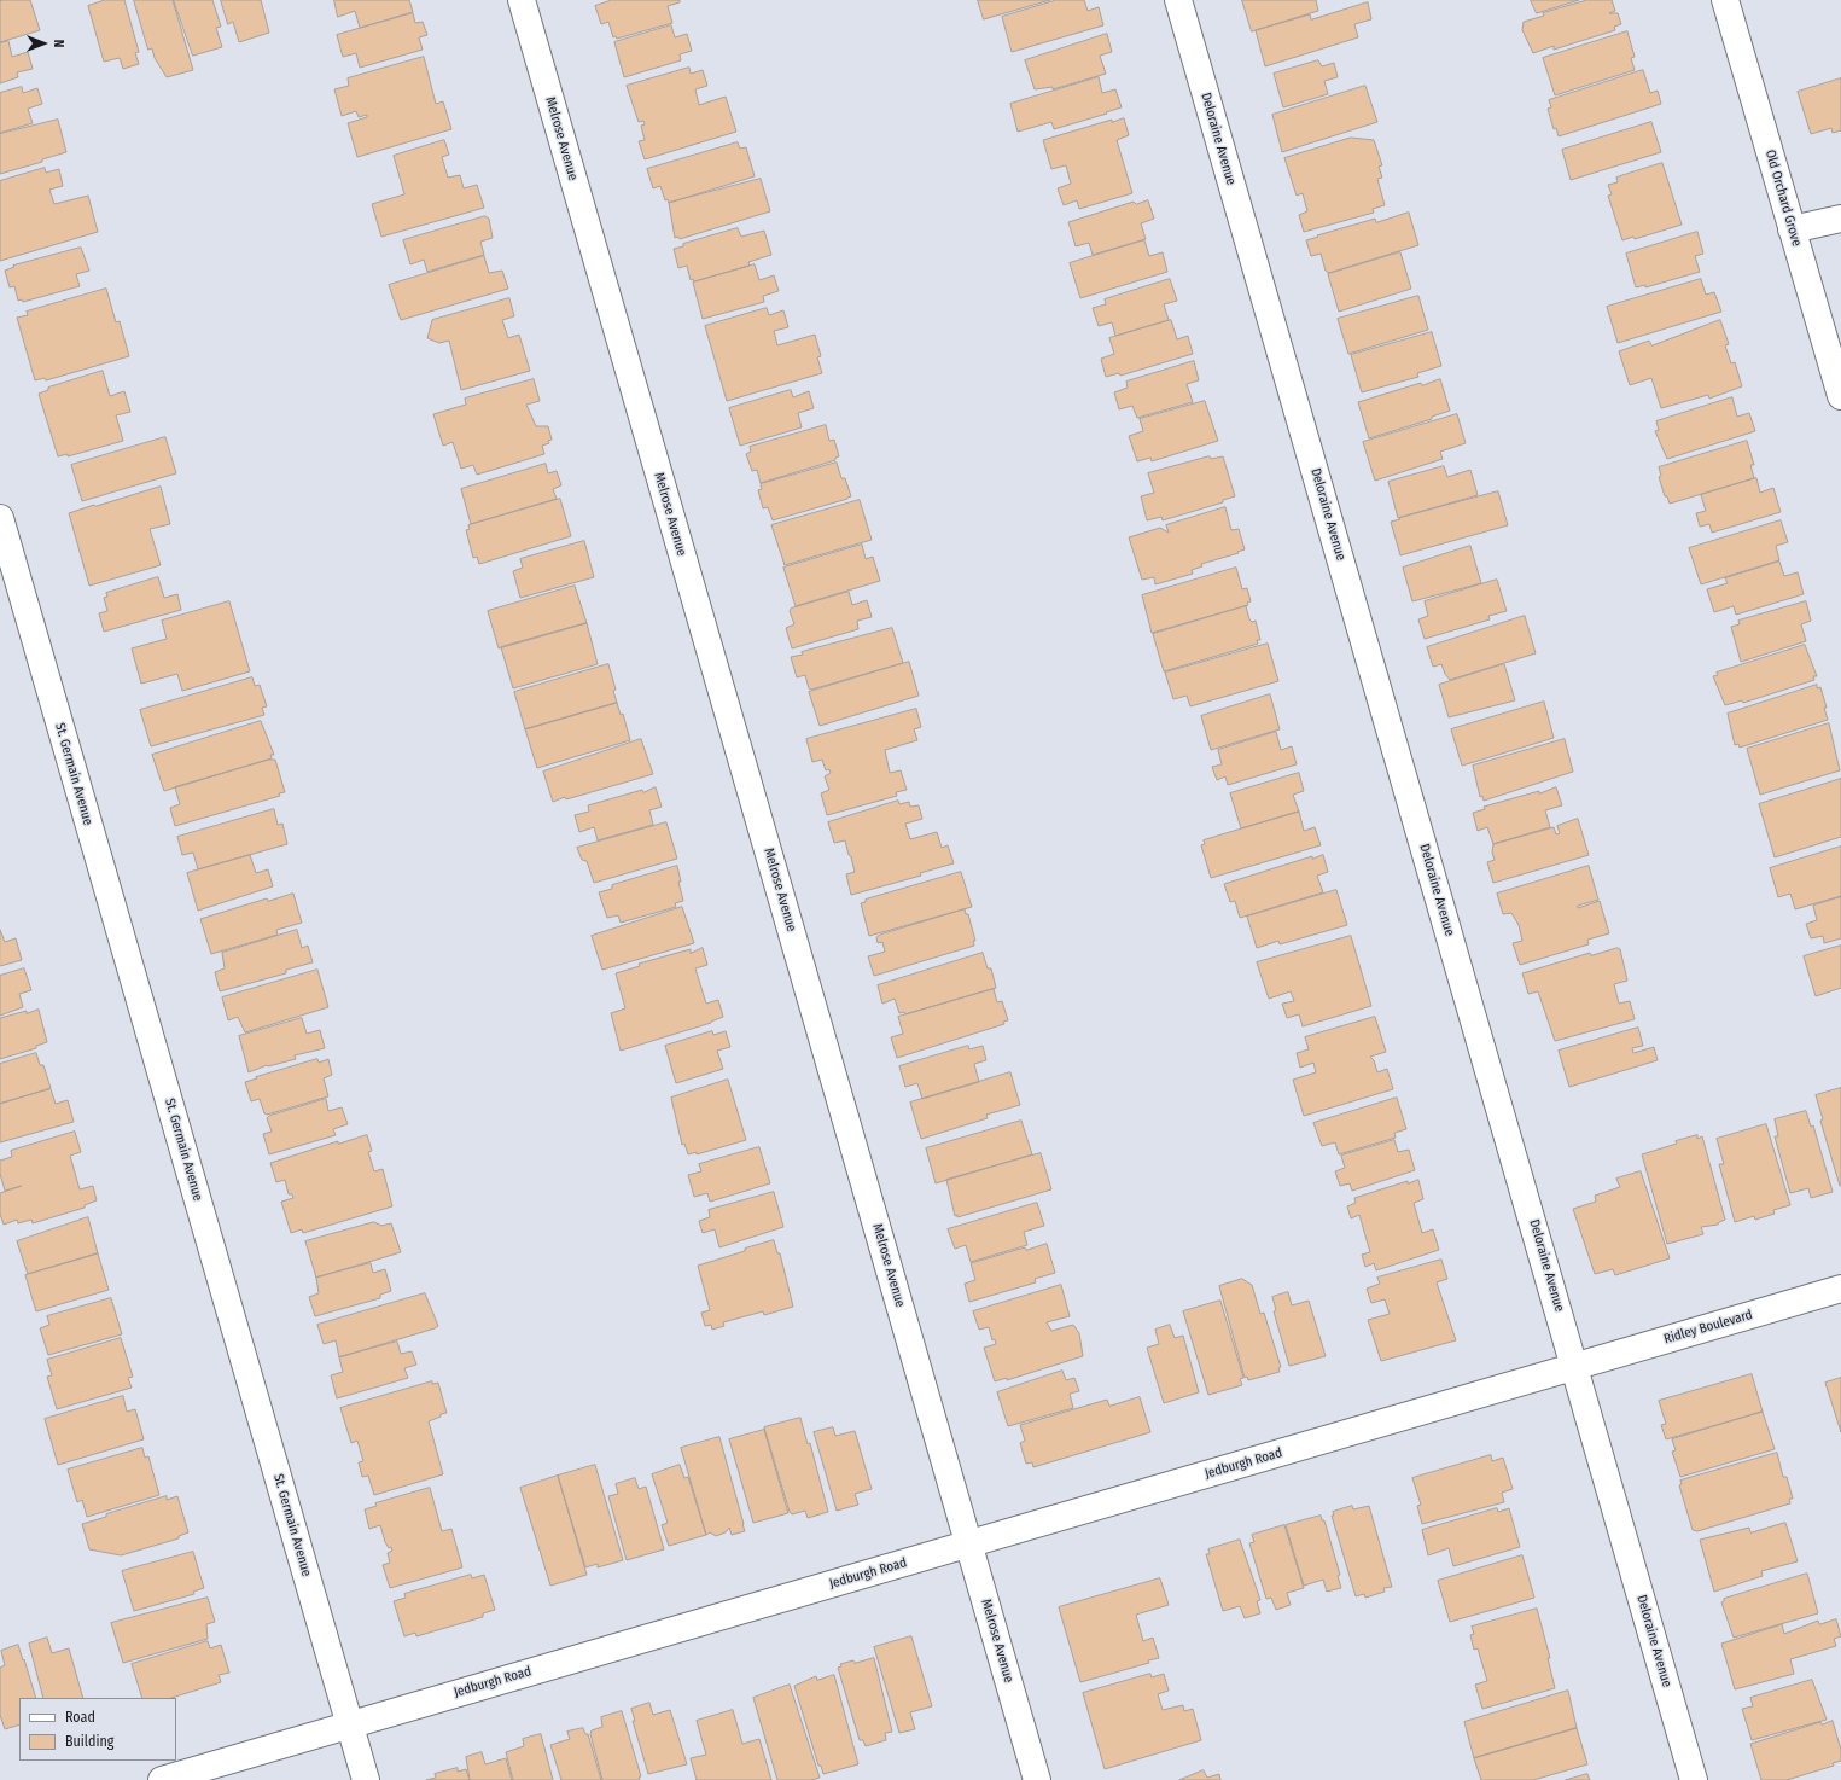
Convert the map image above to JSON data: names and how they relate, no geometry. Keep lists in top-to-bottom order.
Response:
{
  "streets": {
    "street": [
      "Melrose Avenue",
      "Deloraine Avenue",
      "Old Orchard Grove",
      "St. Germain Avenue",
      "Ridley Boulevard",
      "Jedburgh Road"
    ]
  },
  "crossings": [
    ["Melrose Avenue", "Jedburgh Road"],
    ["Deloraine Avenue", "Ridley Boulevard"],
    ["Deloraine Avenue", "Jedburgh Road"],
    ["St. Germain Avenue", "Jedburgh Road"],
    ["Ridley Boulevard", "Jedburgh Road"]
  ],
  "legend": ["Road", "Building"],
  "north": "right"
}
